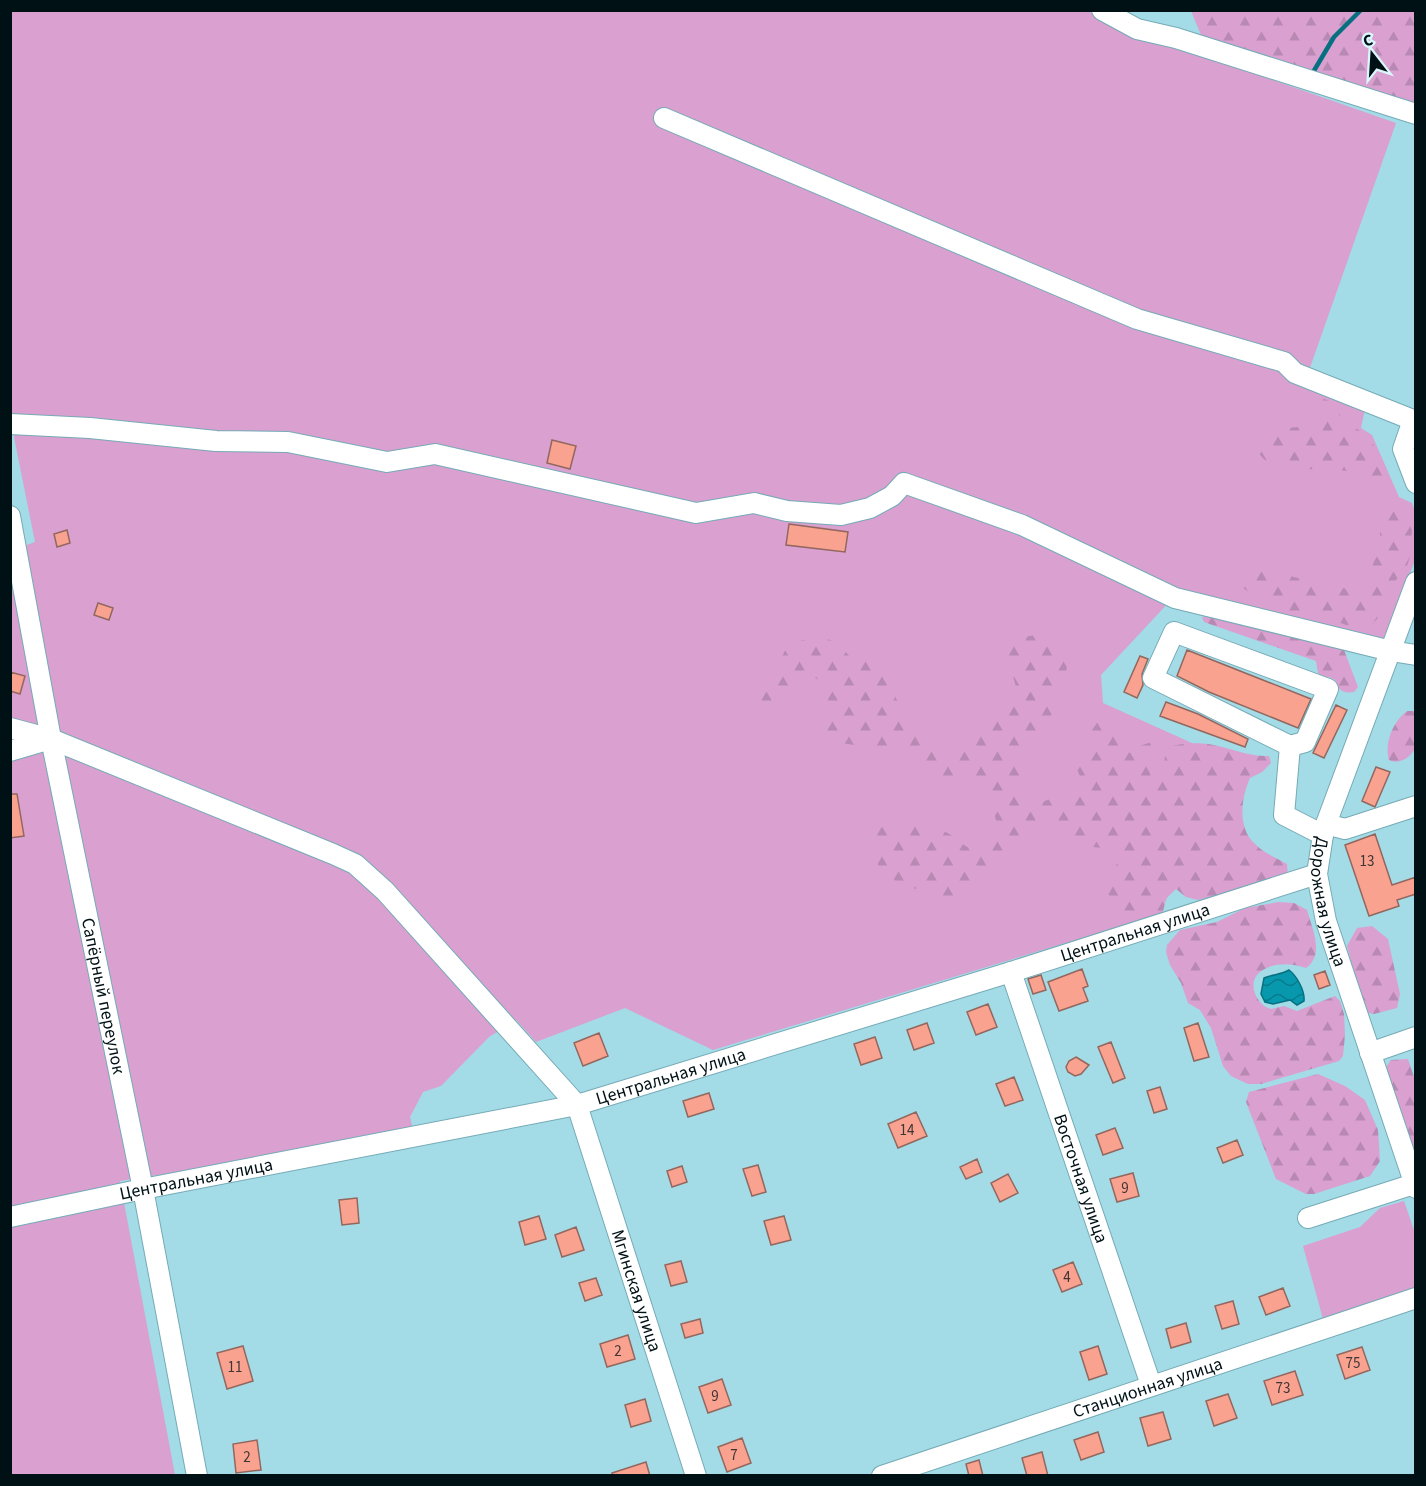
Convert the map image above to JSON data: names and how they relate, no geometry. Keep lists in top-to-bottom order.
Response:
{
  "streets": {
    "street": [
      "Дорожная улица",
      "Центральная улица",
      "Сапёрный переулок",
      "Восточная улица",
      "Мгинская улица",
      "Станционная улица"
    ]
  },
  "crossings": [
    ["Дорожная улица", "Центральная улица"],
    ["Центральная улица", "Сапёрный переулок"],
    ["Центральная улица", "Восточная улица"],
    ["Центральная улица", "Мгинская улица"],
    ["Восточная улица", "Станционная улица"]
  ],
  "house_numbers": [
    "13",
    "14",
    "9",
    "4",
    "2",
    "75",
    "11",
    "73",
    "9",
    "7",
    "2"
  ],
  "north": "top"
}
